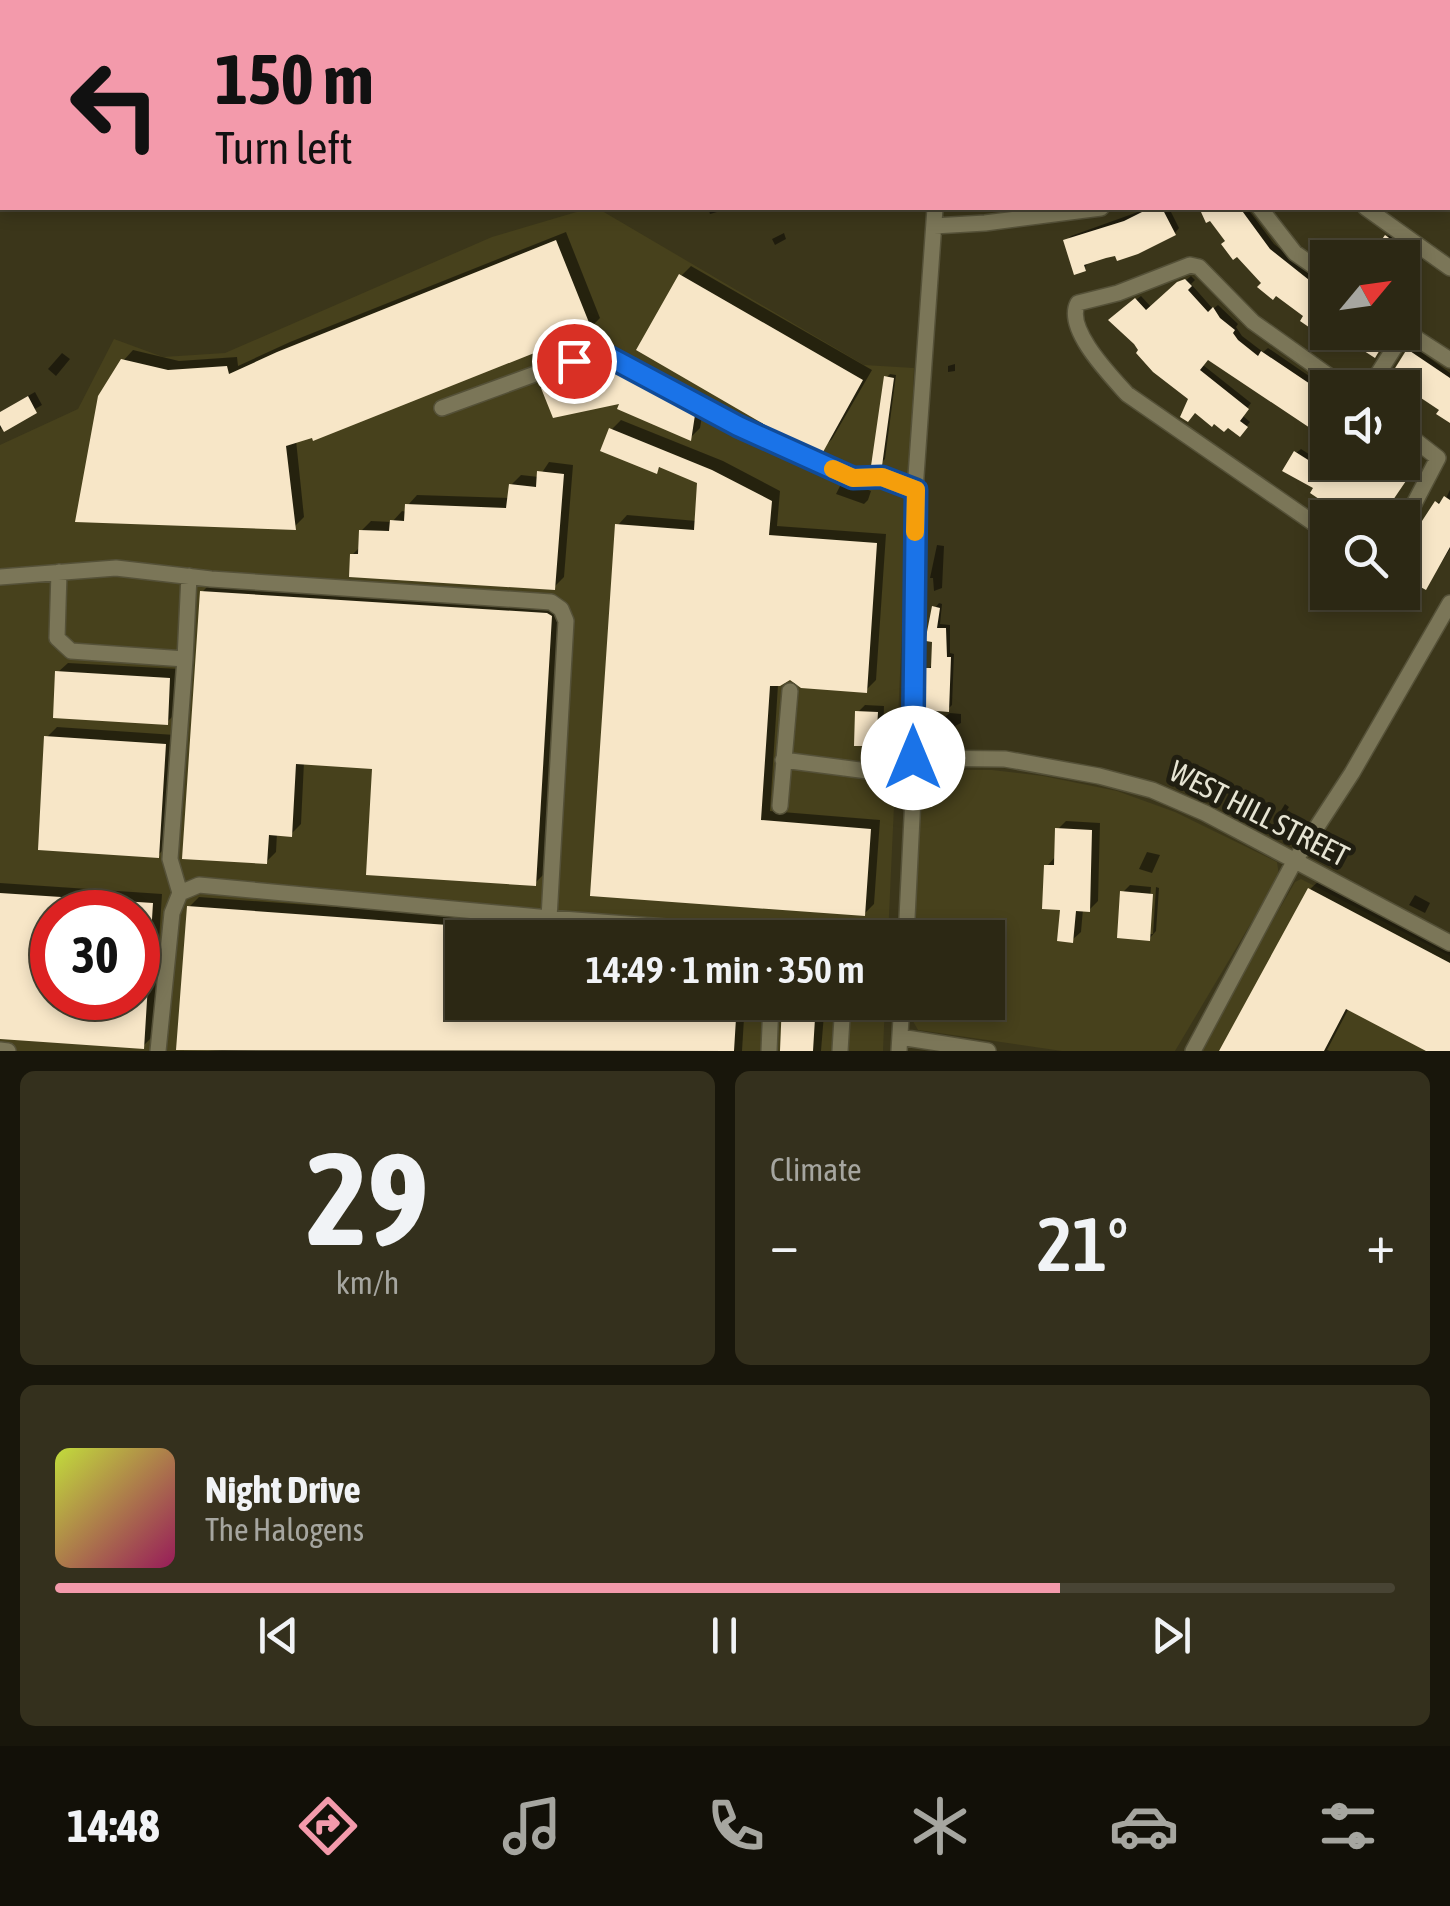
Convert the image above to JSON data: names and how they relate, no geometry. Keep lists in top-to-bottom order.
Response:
{
  "streets": {
    "street": ["WEST HILL STREET"]
  },
  "north": "top right",
  "page": {
    "turn": ["150 m", "Turn left"],
    "limit": "30",
    "trip": "14:49 · 1 min · 350 m",
    "tile": [
      ["29", "km/h"],
      "Climate"
    ],
    "heat": ["−", "21°", "+"],
    "song": ["Night Drive", "The Halogens"],
    "tabs": "14:48"
  }
}
